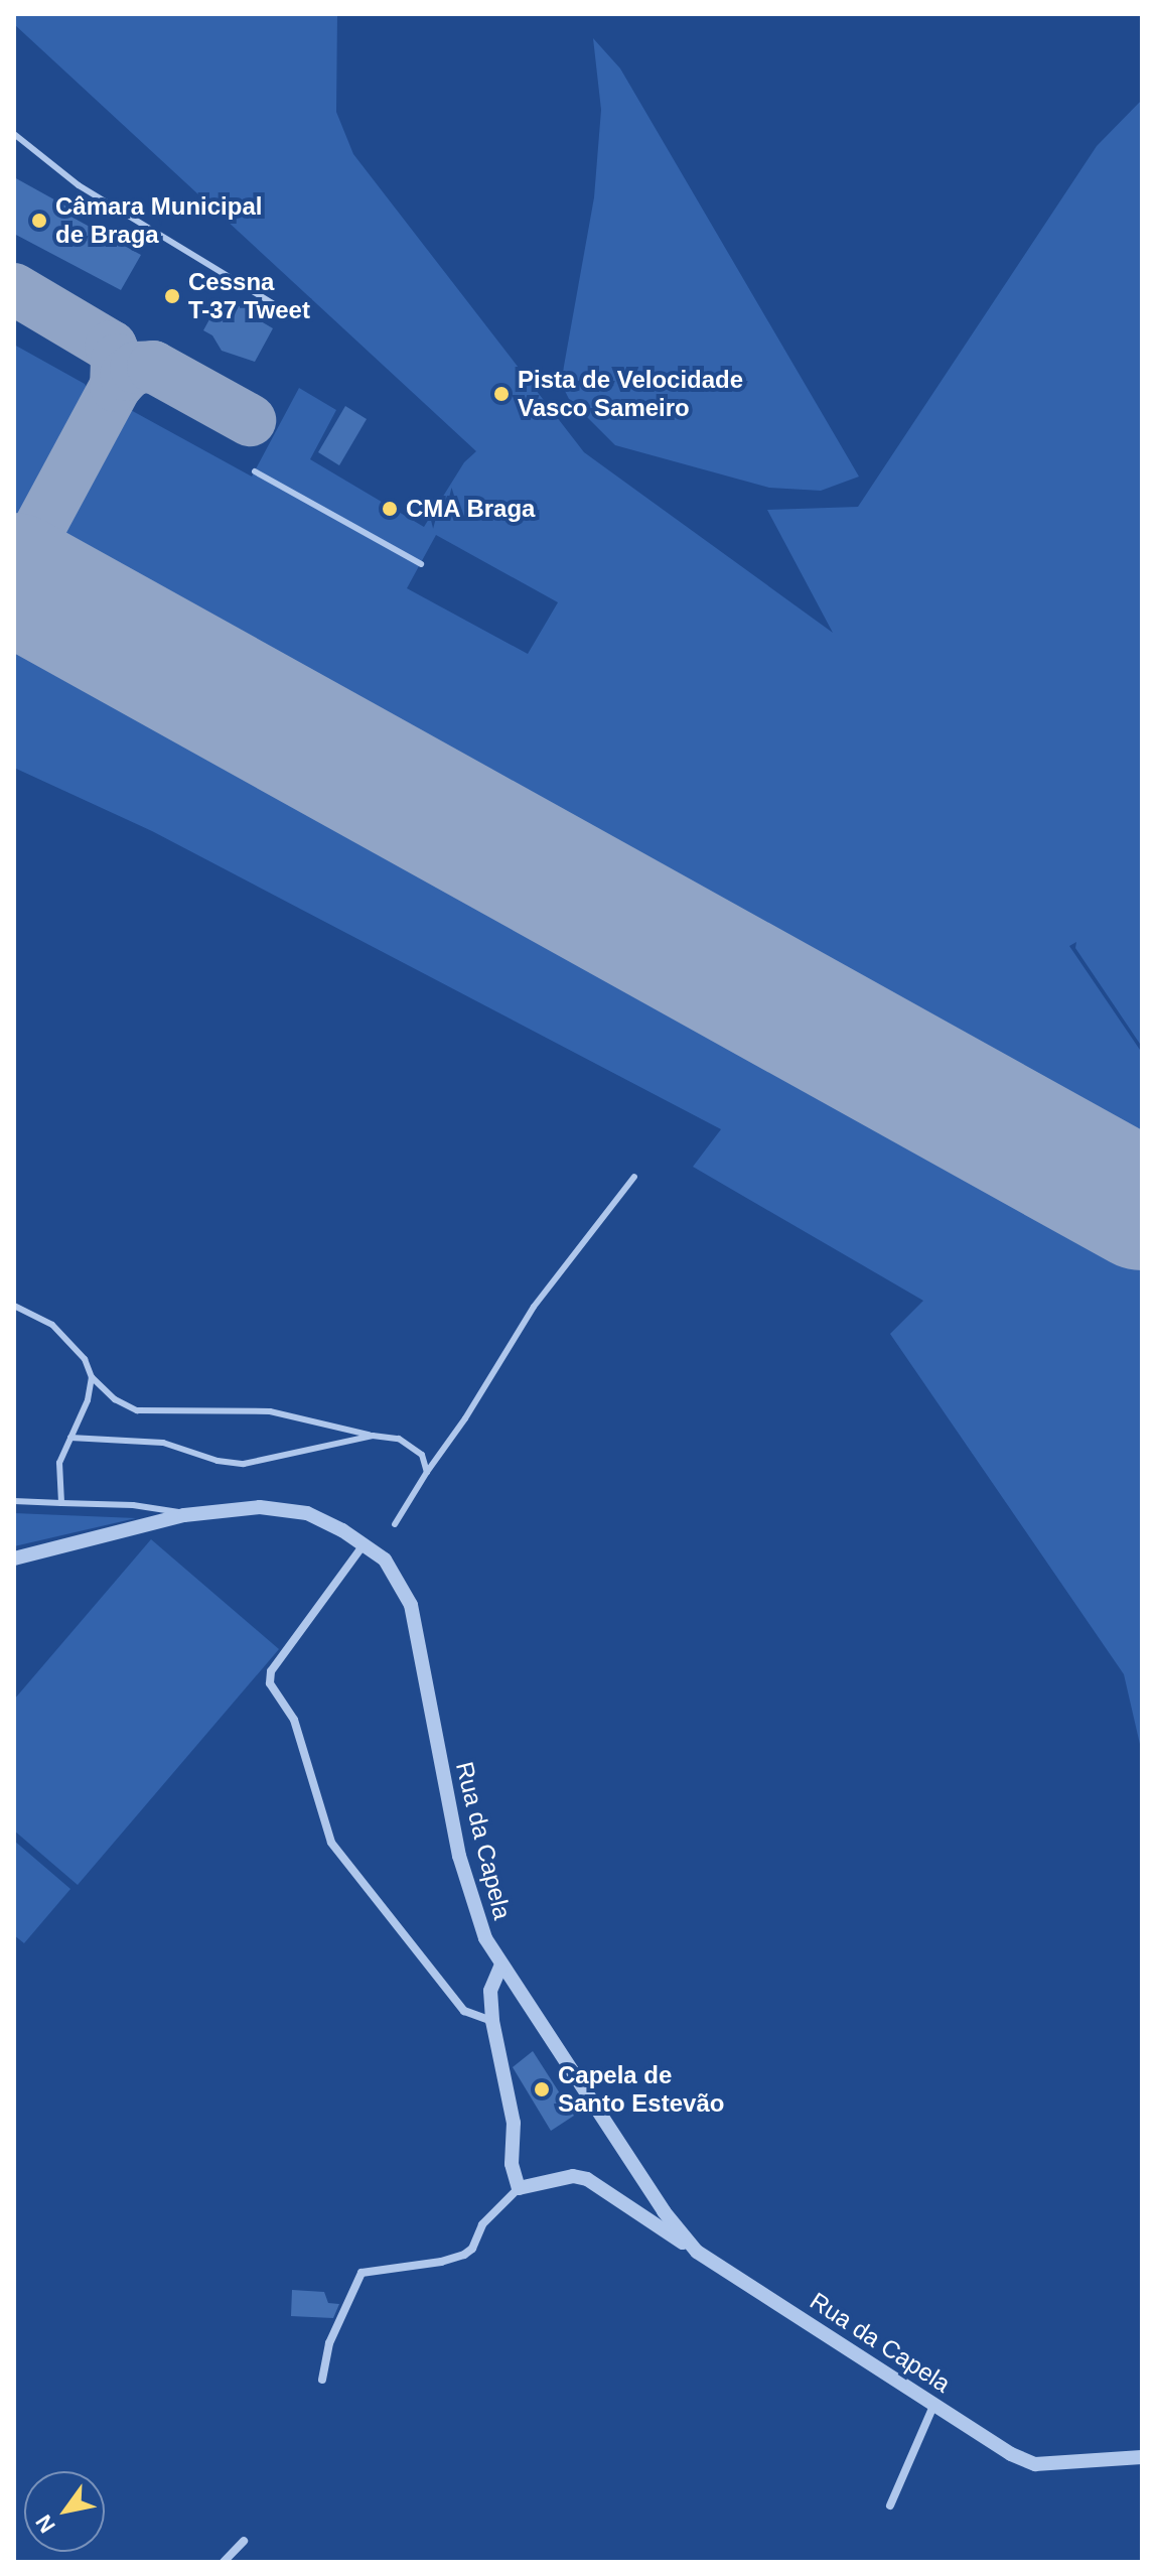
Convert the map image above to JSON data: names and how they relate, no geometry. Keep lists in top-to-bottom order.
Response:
{
  "streets": {
    "street": ["Rua da Capela"]
  },
  "places": [
    "Câmara Municipal de Braga",
    "Cessna T-37 Tweet",
    "Pista de Velocidade Vasco Sameiro",
    "CMA Braga",
    "Capela de Santo Estevão"
  ],
  "north": "bottom left"
}
